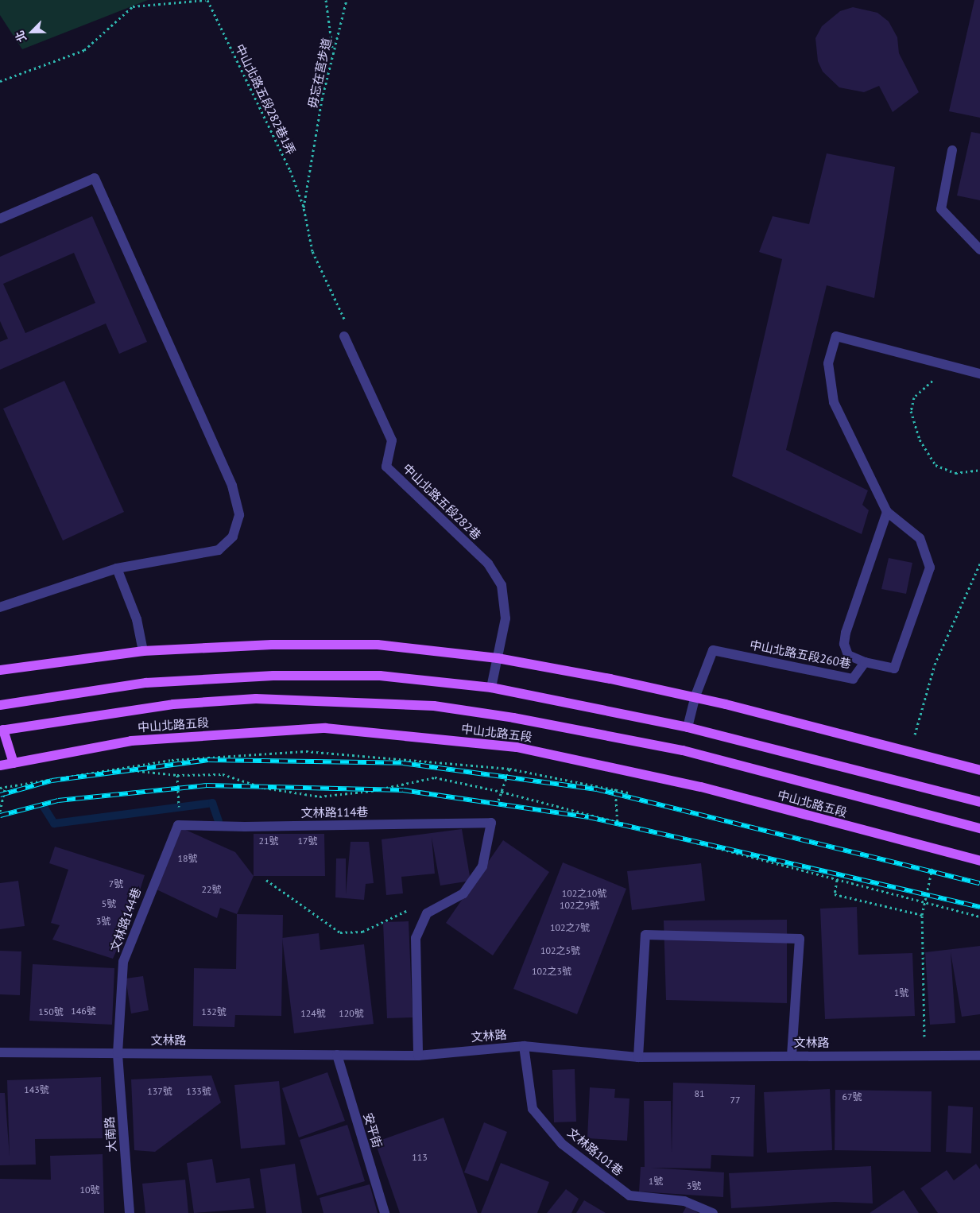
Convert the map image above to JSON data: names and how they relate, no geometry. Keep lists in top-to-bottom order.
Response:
{
  "streets": {
    "main road": ["中山北路五段"],
    "street": [
      "中山北路五段282巷",
      "中山北路五段260巷",
      "文林路114巷",
      "文林路144巷",
      "文林路",
      "安平街",
      "大南路",
      "文林路101巷"
    ],
    "path": ["毋忘在莒步道", "中山北路五段282巷1弄"]
  },
  "crossings": [
    ["毋忘在莒步道", "中山北路五段282巷1弄"],
    ["文林路114巷", "文林路144巷"],
    ["文林路144巷", "文林路"],
    ["文林路144巷", "大南路"],
    ["文林路", "安平街"],
    ["文林路", "大南路"],
    ["文林路", "文林路101巷"]
  ],
  "house_numbers": [
    "21號",
    "17號",
    "18號",
    "7號",
    "22號",
    "102之10號",
    "5號",
    "102之9號",
    "3號",
    "102之7號",
    "102之5號",
    "102之3號",
    "1號",
    "146號",
    "150號",
    "132號",
    "124號",
    "120號",
    "143號",
    "137號",
    "133號",
    "81",
    "67號",
    "77",
    "113",
    "1號",
    "3號",
    "10號"
  ],
  "north": "bottom left"
}
